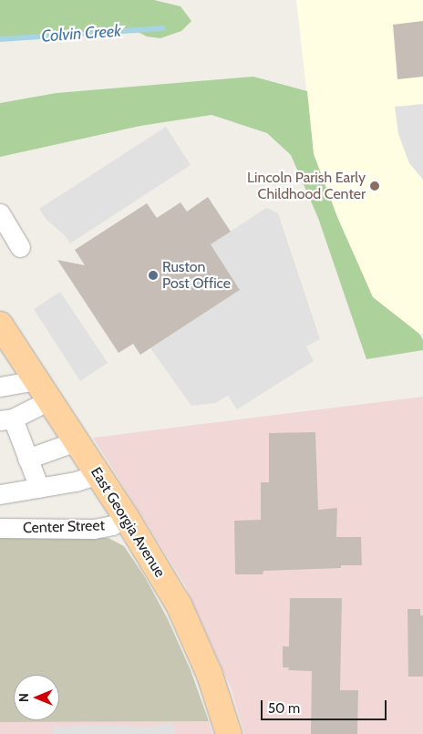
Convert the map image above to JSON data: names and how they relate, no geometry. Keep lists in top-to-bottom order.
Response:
{
  "streets": {
    "main road": ["East Georgia Avenue"],
    "street": ["Center Street"]
  },
  "crossings": [
    ["East Georgia Avenue", "Center Street"]
  ],
  "water": ["Colvin Creek"],
  "places": ["Lincoln Parish Early Childhood Center", "Ruston Post Office"],
  "scale_bar": "50 m",
  "north": "left"
}
